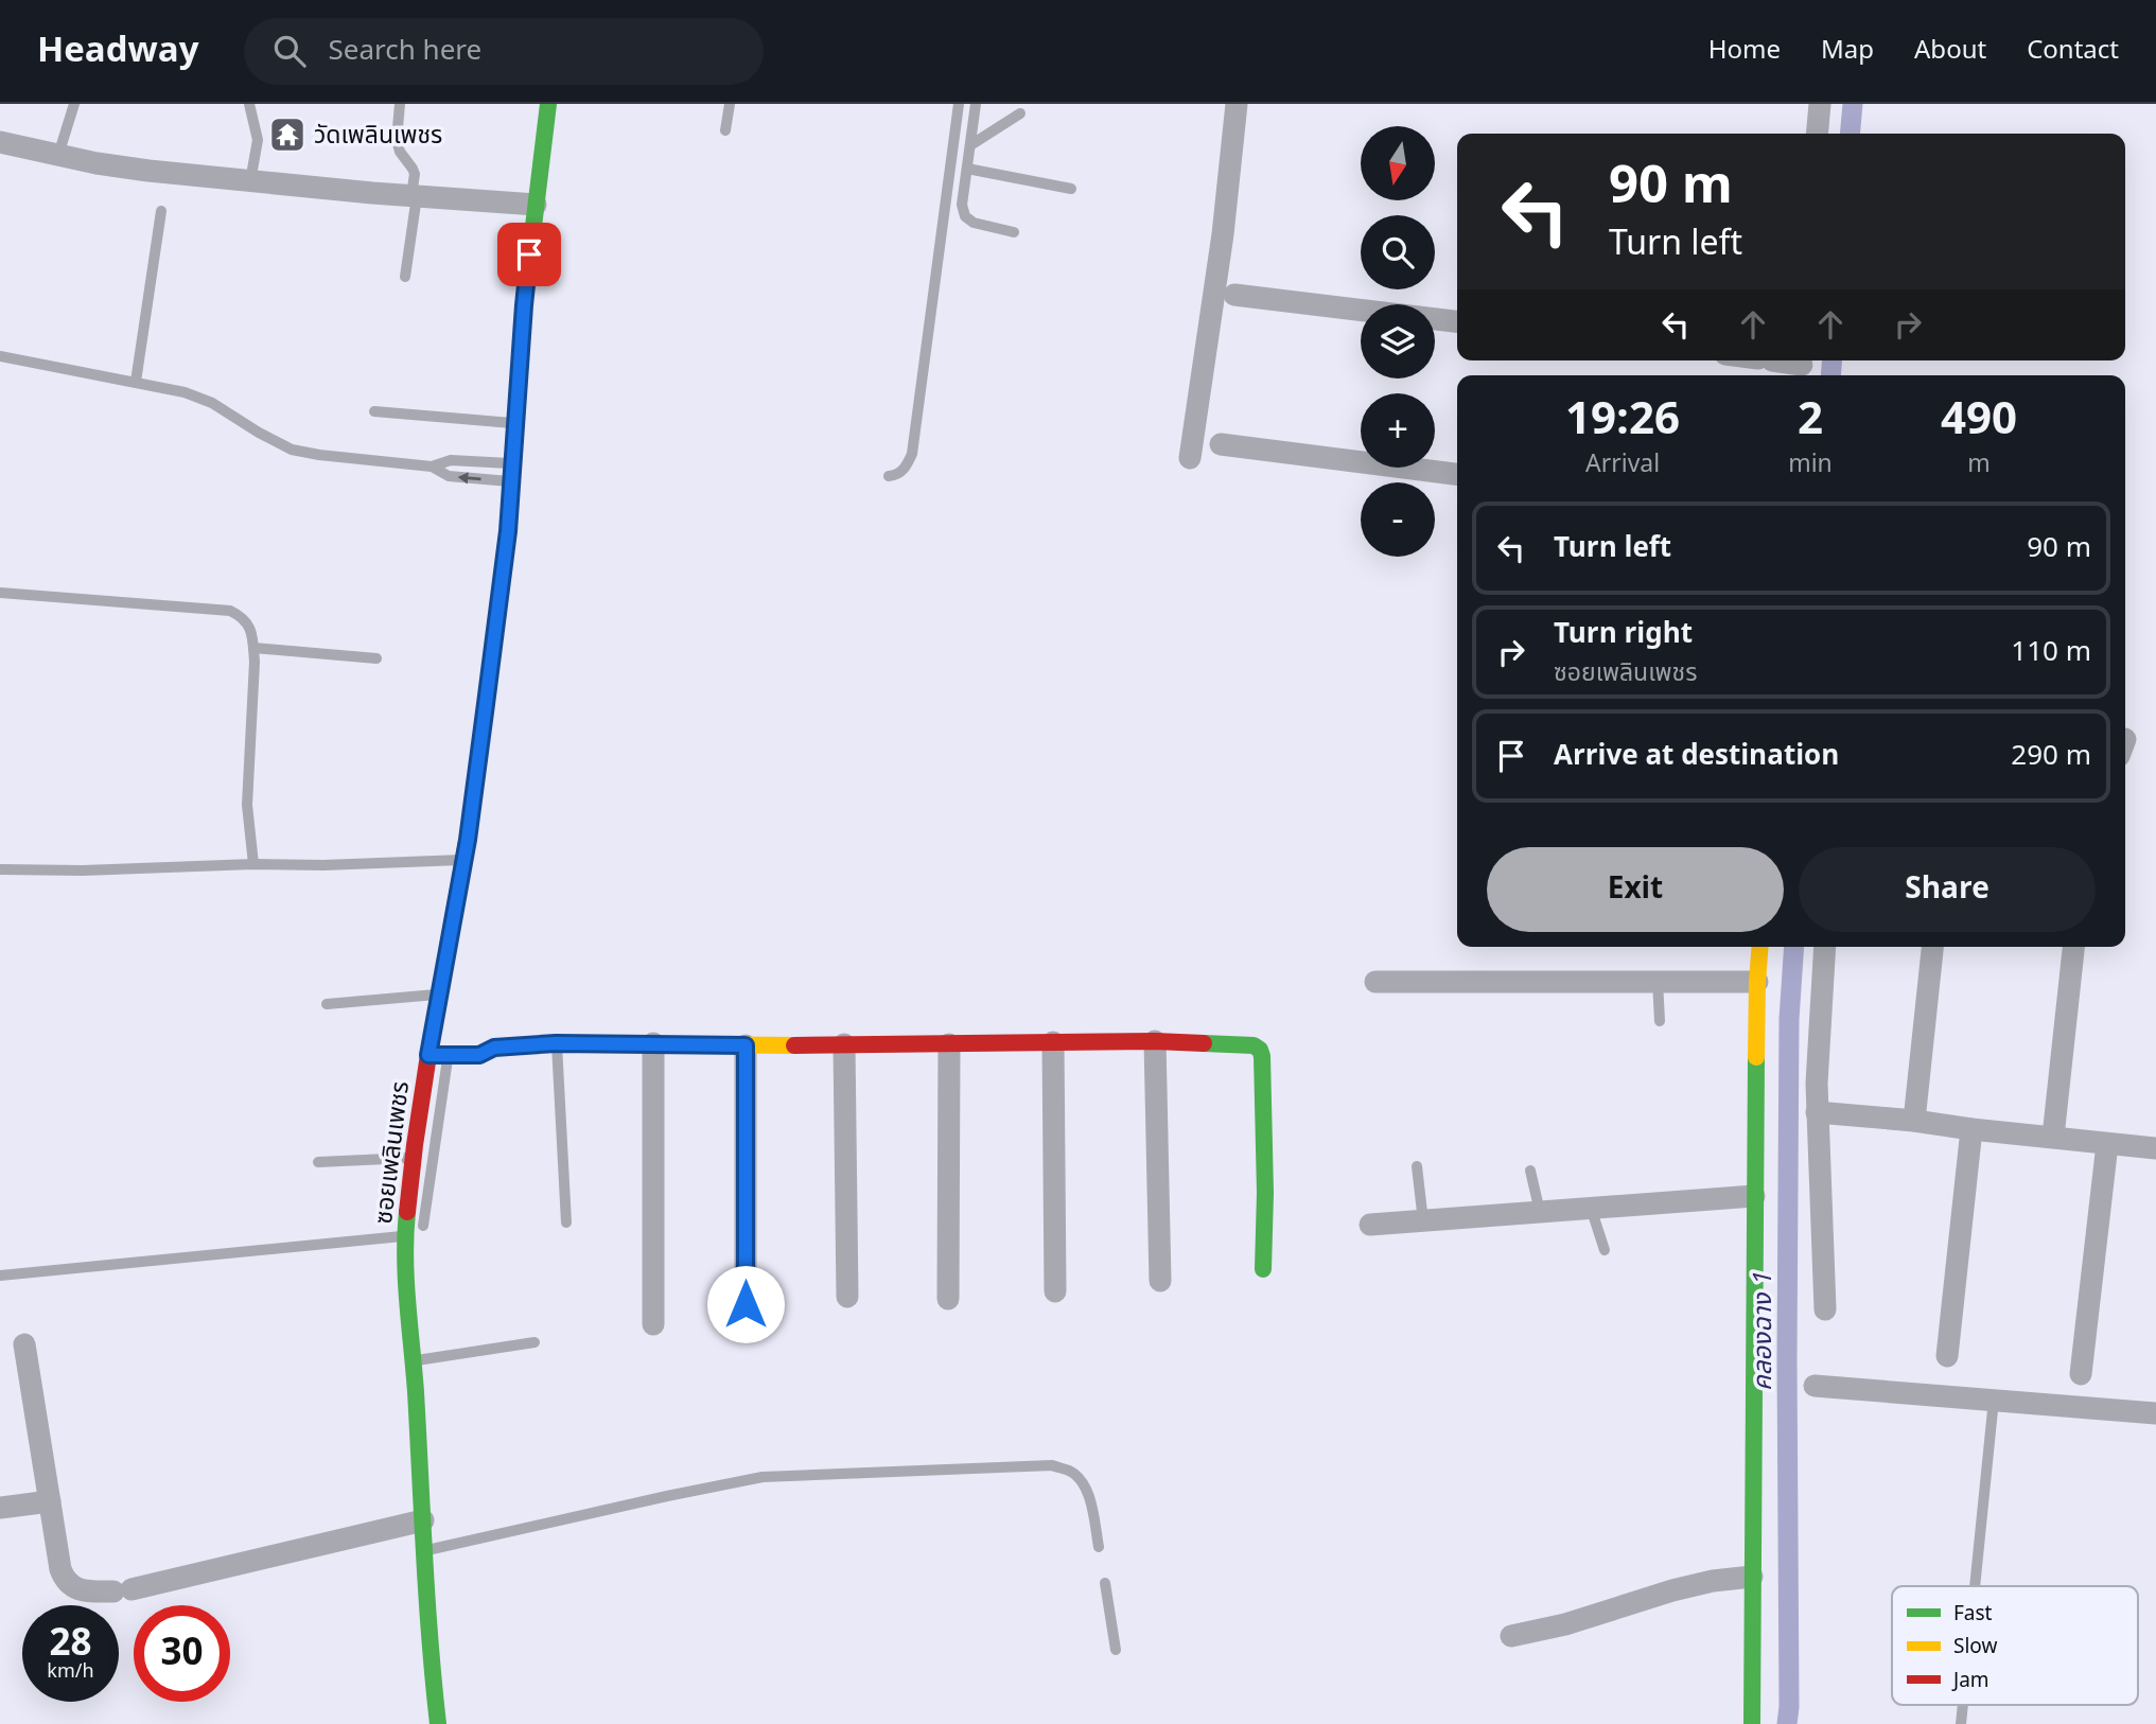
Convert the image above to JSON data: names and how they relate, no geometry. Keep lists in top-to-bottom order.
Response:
{
  "streets": {
    "street": ["ซอยเพลินเพชร"]
  },
  "water": ["คลองฉาง 1"],
  "places": {
    "temple": ["วัดเพลินเพชร"]
  },
  "legend": ["Fast", "Slow", "Jam"],
  "north": "bottom",
  "page": {
    "header": "Headway",
    "search": "Search here",
    "nav": [
      "Home",
      "Map",
      "About",
      "Contact"
    ],
    "map_buttons": ["+", "−"],
    "turn": ["90 m", "Turn left"],
    "eta": [
      "19:26",
      "Arrival",
      "2",
      "min",
      "490",
      "m"
    ],
    "list": [
      {
        "name": "Turn left",
        "value": "90 m"
      },
      {
        "name": "Turn right",
        "note": "ซอยเพลินเพชร",
        "value": "110 m"
      },
      {
        "name": "Arrive at destination",
        "value": "290 m"
      }
    ],
    "buttons": ["Exit", "Share"],
    "speed": "28 km/h",
    "limit": "30"
  }
}
